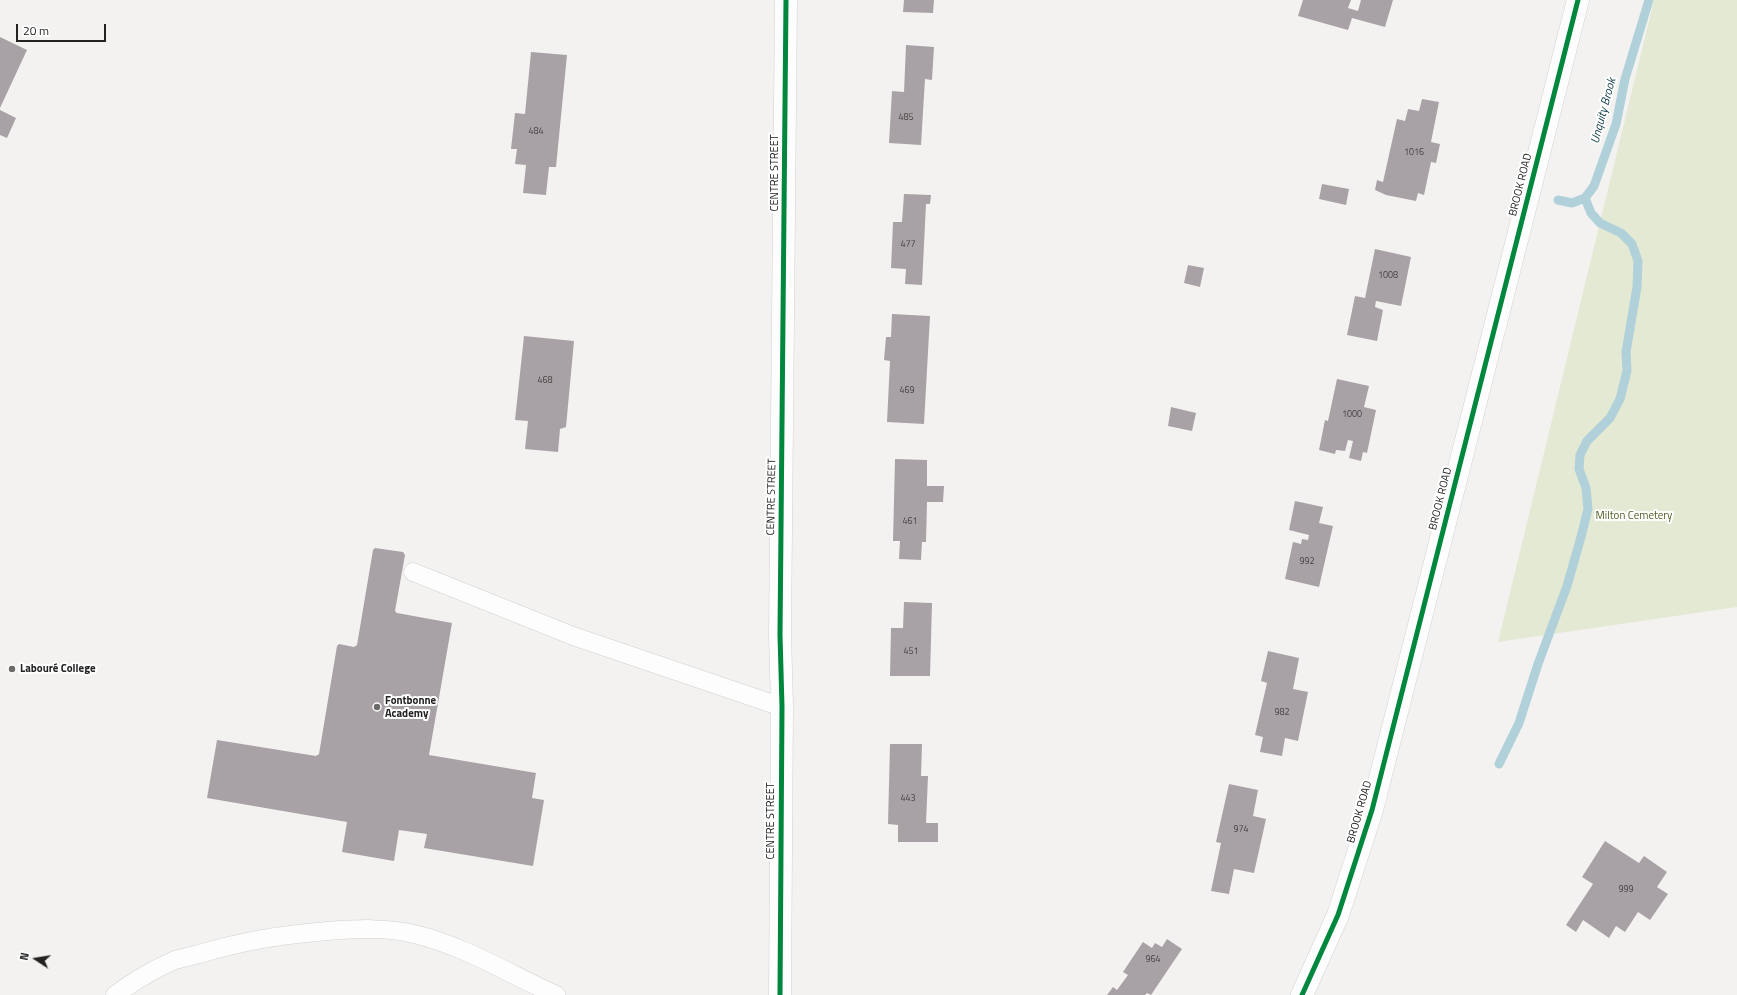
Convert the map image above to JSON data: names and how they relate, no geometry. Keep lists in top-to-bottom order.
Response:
{
  "streets": {
    "main road": ["CENTRE STREET", "BROOK ROAD"]
  },
  "water": ["Unquity Brook"],
  "parks": ["Milton Cemetery"],
  "places": ["Labouré College", "Fontbonne Academy"],
  "house_numbers": [
    "485",
    "484",
    "1016",
    "477",
    "1008",
    "468",
    "469",
    "1000",
    "461",
    "992",
    "451",
    "982",
    "443",
    "974",
    "999",
    "964"
  ],
  "scale_bar": "20 m",
  "north": "left"
}
